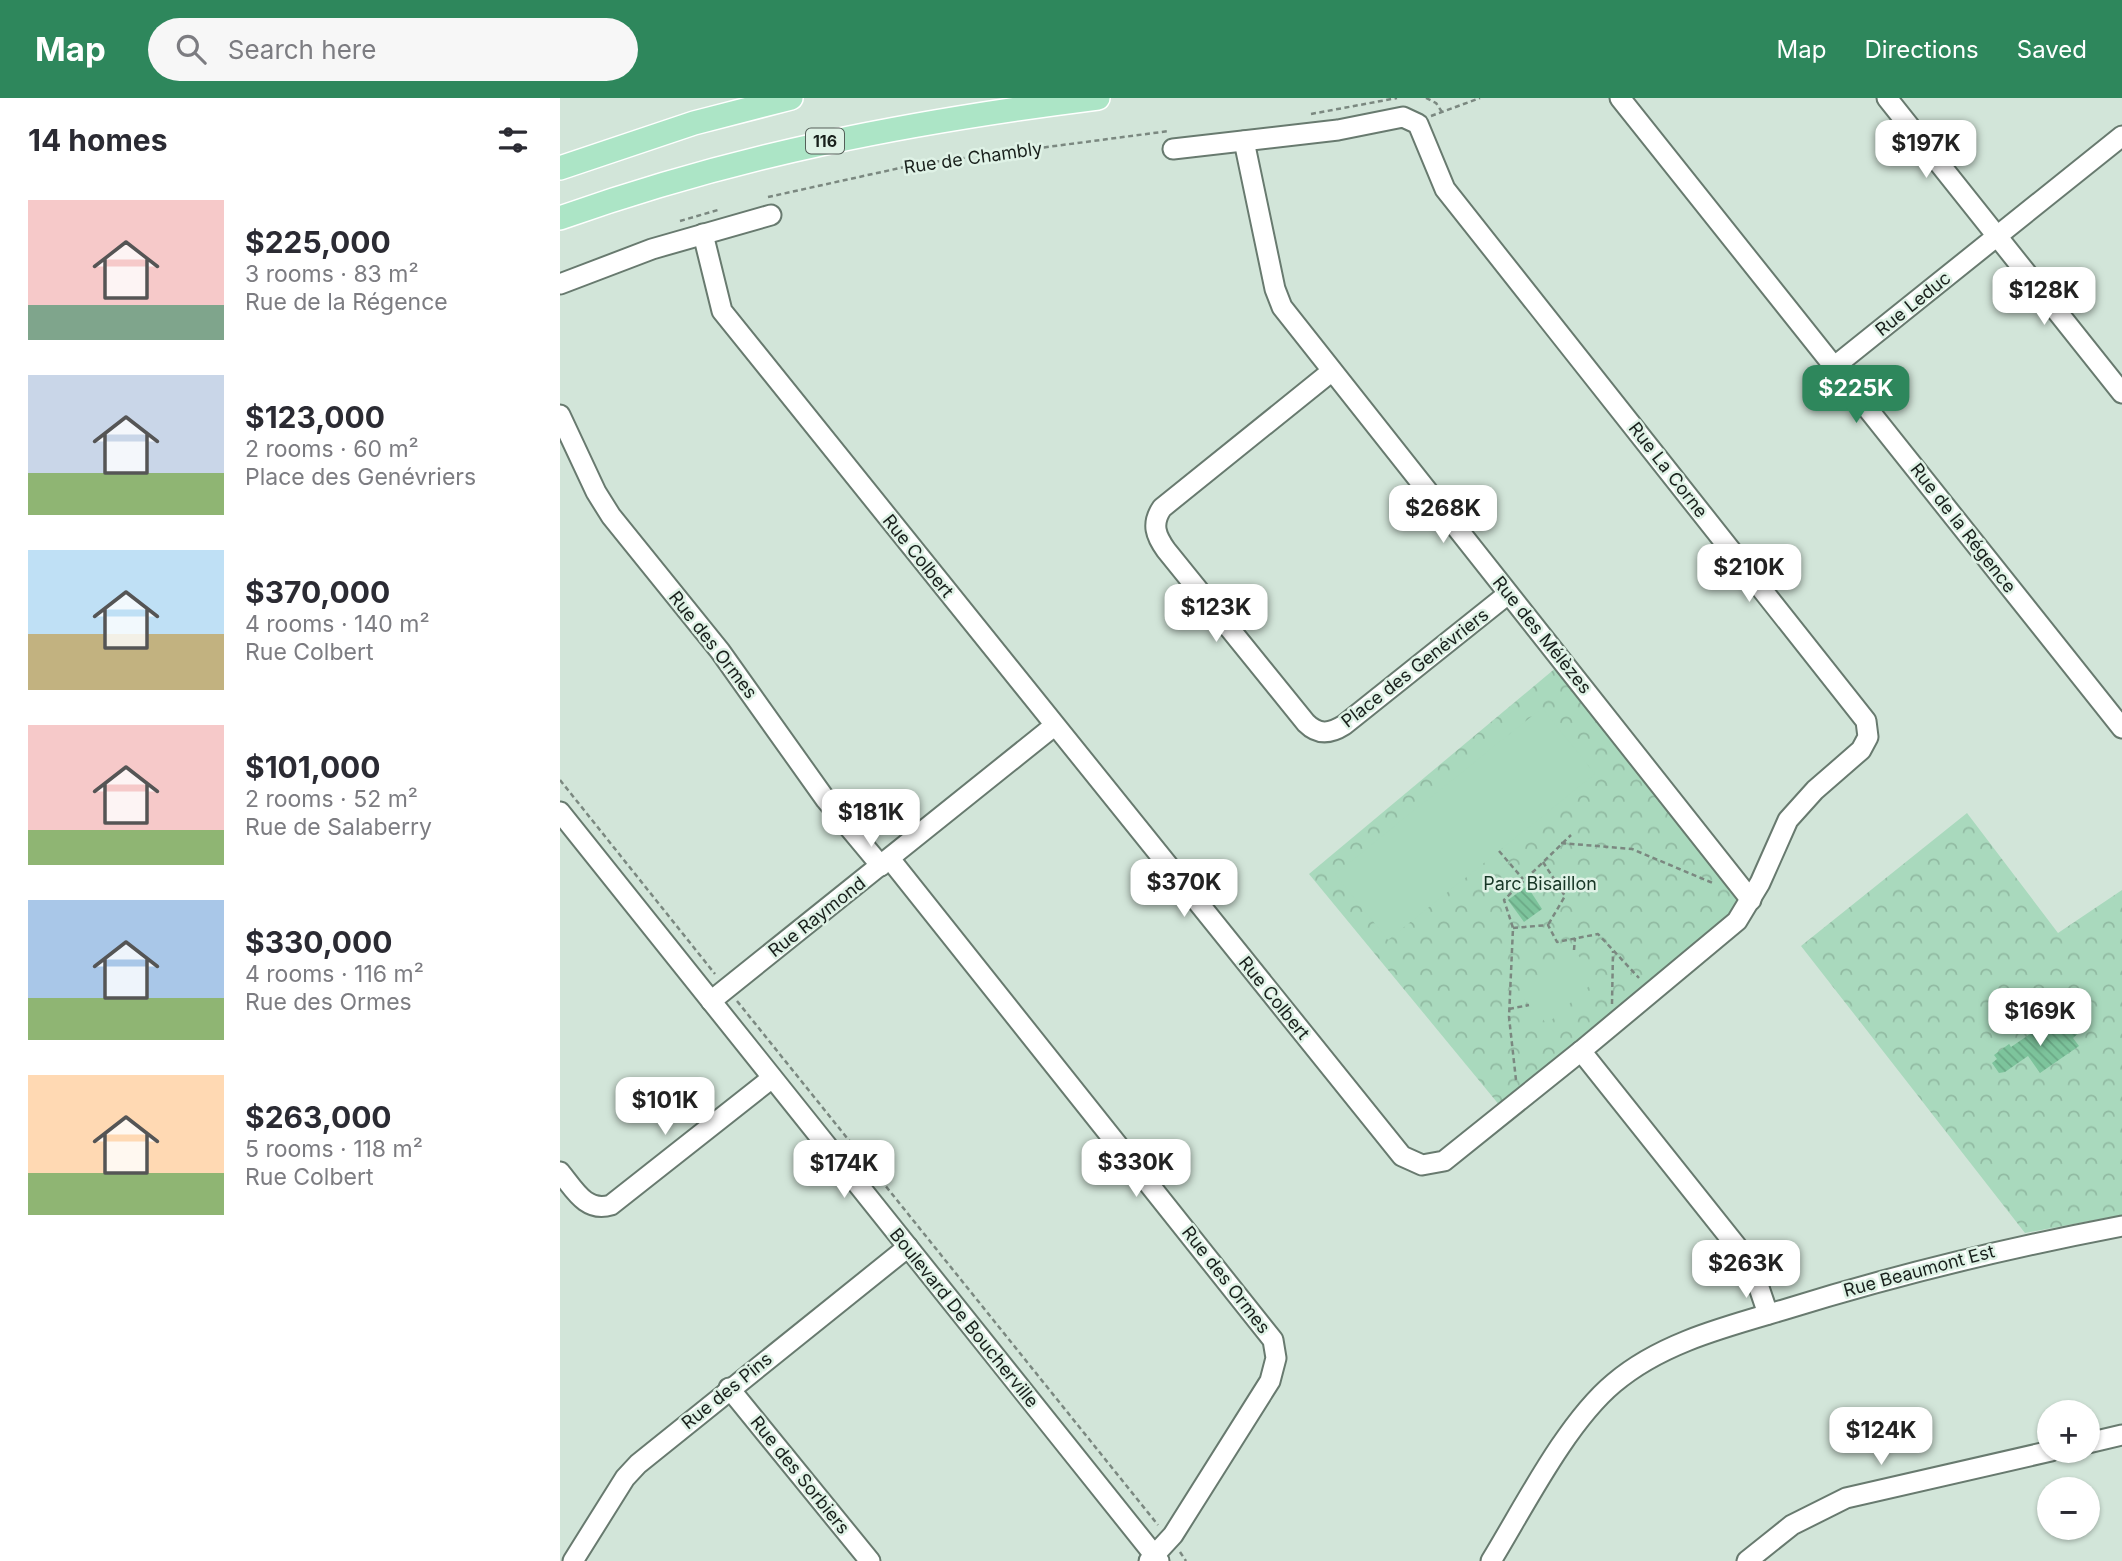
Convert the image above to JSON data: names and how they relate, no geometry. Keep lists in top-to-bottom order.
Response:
{
  "streets": {
    "main road": ["116"],
    "street": [
      "Rue Leduc",
      "Rue La Corne",
      "Rue de la Régence",
      "Rue Colbert",
      "Rue des Mélèzes",
      "Rue des Ormes",
      "Place des Genévriers",
      "Rue Raymond",
      "Rue Beaumont Est",
      "Boulevard De Boucherville",
      "Rue des Pins",
      "Rue des Sorbiers"
    ],
    "path": ["Rue de Chambly"]
  },
  "crossings": [
    ["Rue Leduc", "Rue de la Régence"],
    ["Rue La Corne", "Rue Colbert"],
    ["Rue La Corne", "Rue des Mélèzes"],
    ["Rue Colbert", "Rue Raymond"],
    ["Rue des Mélèzes", "Place des Genévriers"],
    ["Rue des Ormes", "Rue Raymond"],
    ["Rue des Ormes", "Boulevard De Boucherville"],
    ["Rue Raymond", "Boulevard De Boucherville"],
    ["Boulevard De Boucherville", "Rue des Pins"],
    ["Rue des Pins", "Rue des Sorbiers"]
  ],
  "parks": ["Parc Bisaillon"],
  "page": {
    "header": "Map",
    "search": "Search here",
    "nav": ["Map", "Directions", "Saved"],
    "heading": "14 homes",
    "price": [
      "$197K",
      "$128K",
      "$225K",
      "$268K",
      "$210K",
      "$123K",
      "$181K",
      "$370K",
      "$169K",
      "$101K",
      "$330K",
      "$174K",
      "$263K",
      "$124K"
    ],
    "list": [
      {
        "name": "$225,000",
        "note": "3 rooms · 83 m² · Rue de la Régence"
      },
      {
        "name": "$123,000",
        "note": "2 rooms · 60 m² · Place des Genévriers"
      },
      {
        "name": "$370,000",
        "note": "4 rooms · 140 m² · Rue Colbert"
      },
      {
        "name": "$101,000",
        "note": "2 rooms · 52 m² · Rue de Salaberry"
      },
      {
        "name": "$330,000",
        "note": "4 rooms · 116 m² · Rue des Ormes"
      },
      {
        "name": "$263,000",
        "note": "5 rooms · 118 m² · Rue Colbert"
      }
    ],
    "map_buttons": ["+", "−"]
  }
}
